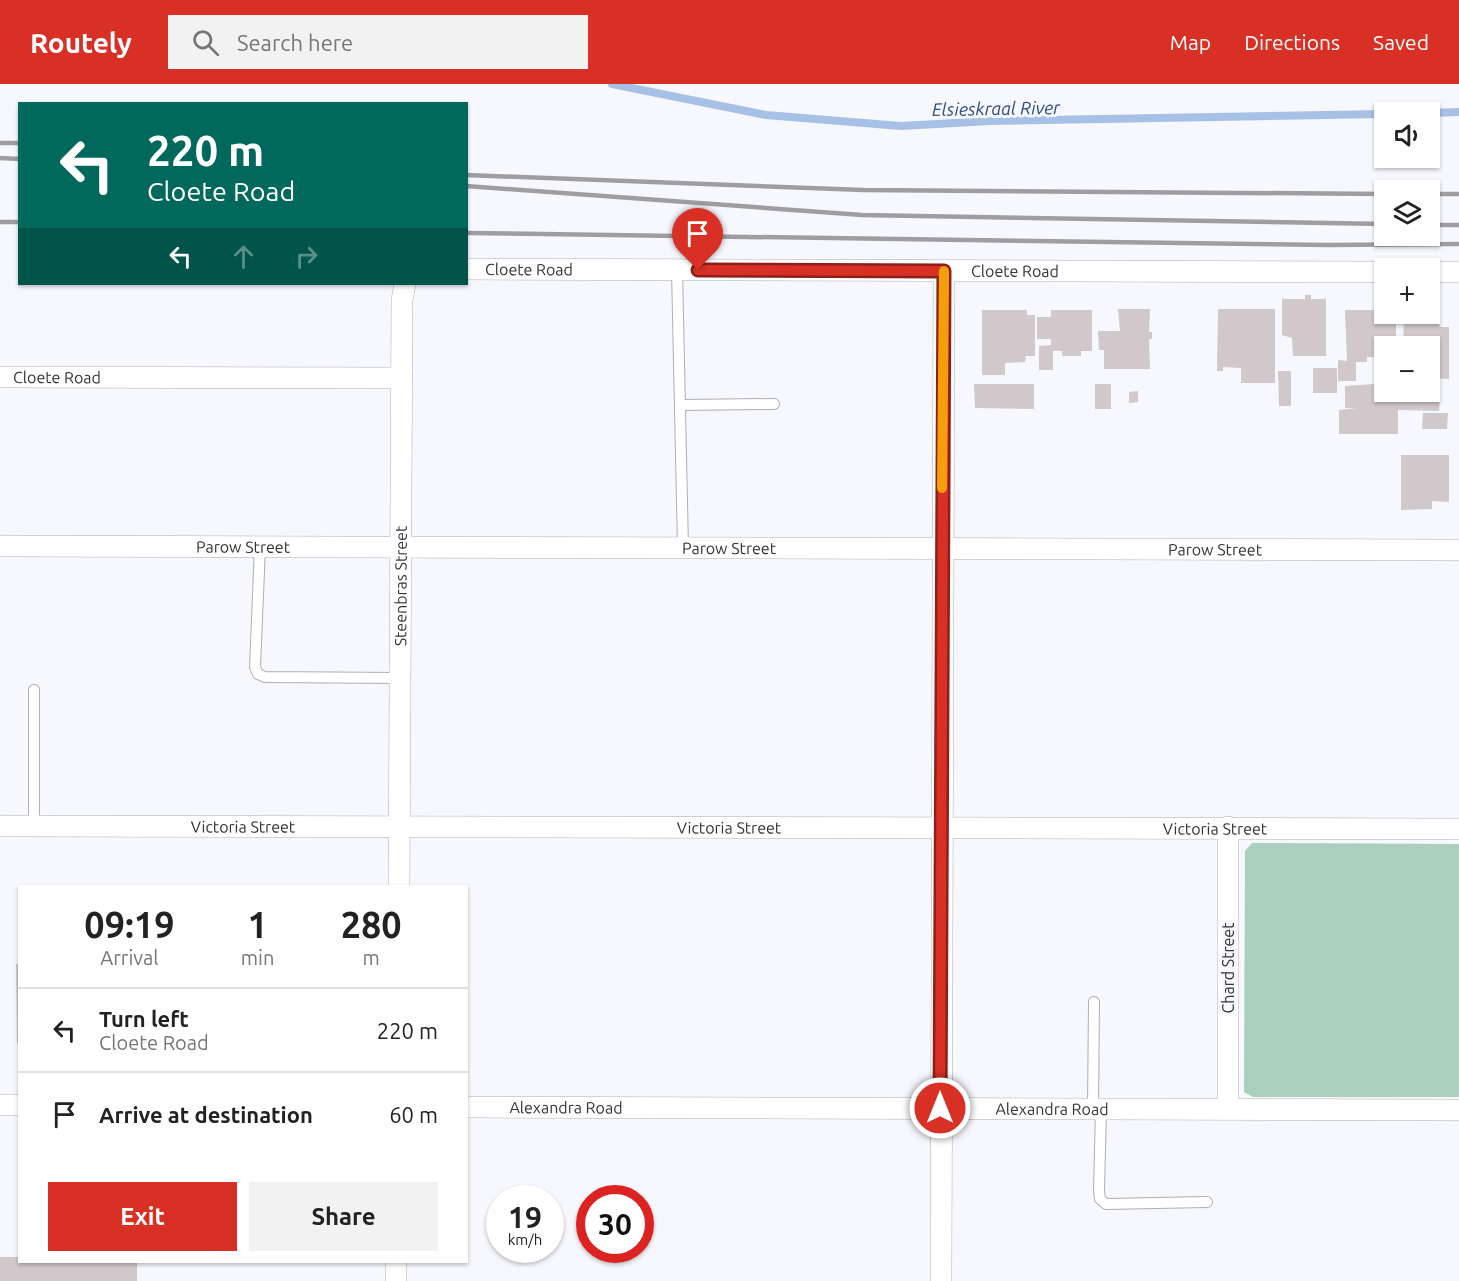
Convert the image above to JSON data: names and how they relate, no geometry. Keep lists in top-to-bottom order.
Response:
{
  "streets": {
    "street": [
      "Cloete Road",
      "Parow Street",
      "Steenbras Street",
      "Victoria Street",
      "Chard Street",
      "Alexandra Road"
    ]
  },
  "crossings": [
    ["Cloete Road", "Steenbras Street"],
    ["Parow Street", "Steenbras Street"],
    ["Steenbras Street", "Victoria Street"],
    ["Victoria Street", "Chard Street"],
    ["Chard Street", "Alexandra Road"]
  ],
  "water": ["Elsieskraal River"],
  "page": {
    "header": "Routely",
    "search": "Search here",
    "nav": ["Map", "Directions", "Saved"],
    "map_buttons": ["+", "−"],
    "turn": ["220 m", "Cloete Road"],
    "eta": [
      "09:19",
      "Arrival",
      "1",
      "min",
      "280",
      "m"
    ],
    "list": [
      {
        "name": "Turn left",
        "note": "Cloete Road",
        "value": "220 m"
      },
      {
        "name": "Arrive at destination",
        "value": "60 m"
      }
    ],
    "buttons": ["Exit", "Share"],
    "speed": "19 km/h",
    "limit": "30"
  }
}
